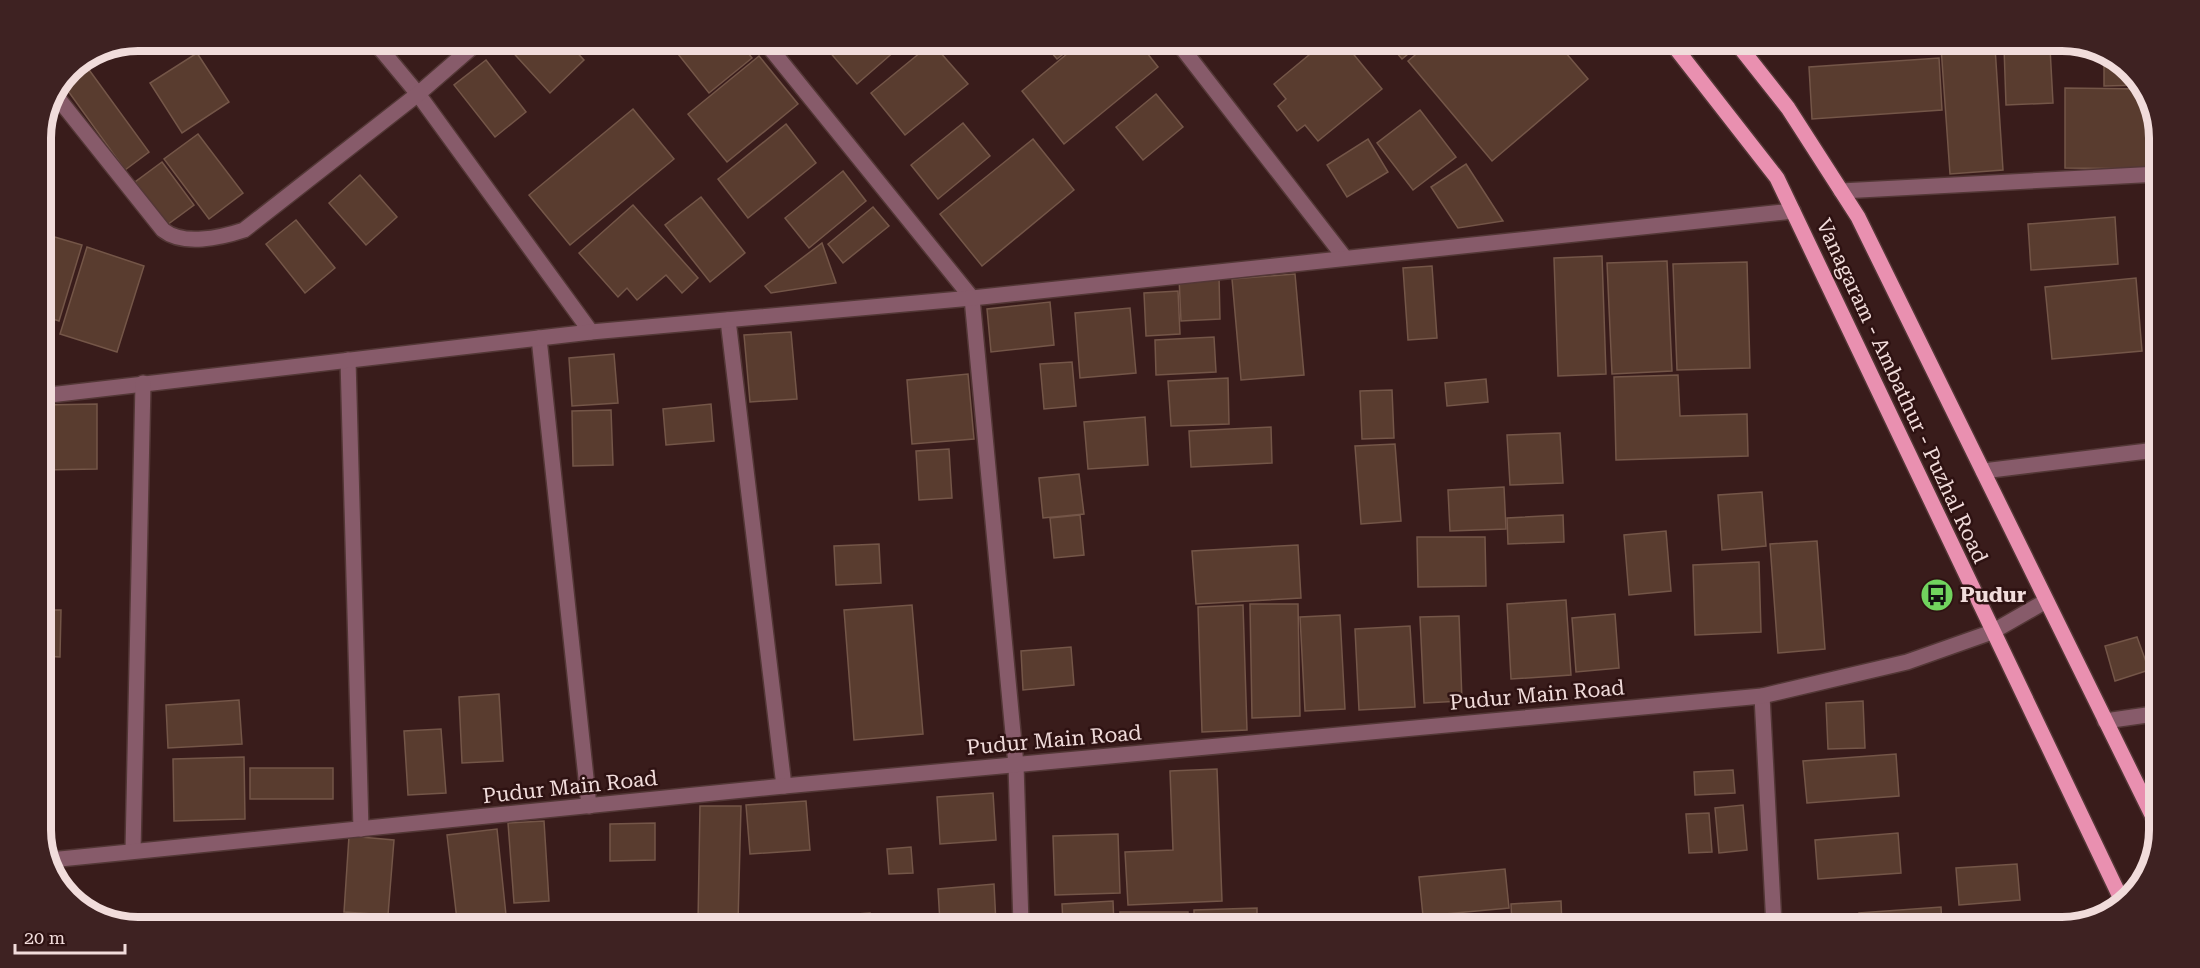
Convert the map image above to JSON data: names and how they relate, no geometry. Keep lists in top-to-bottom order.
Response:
{
  "streets": {
    "main road": ["Vanagaram - Ambathur - Puzhal Road"],
    "street": ["Pudur Main Road"]
  },
  "crossings": [
    ["Vanagaram - Ambathur - Puzhal Road", "Pudur Main Road"]
  ],
  "places": {
    "bus stop": ["Pudur"]
  },
  "scale_bar": "20 m"
}
